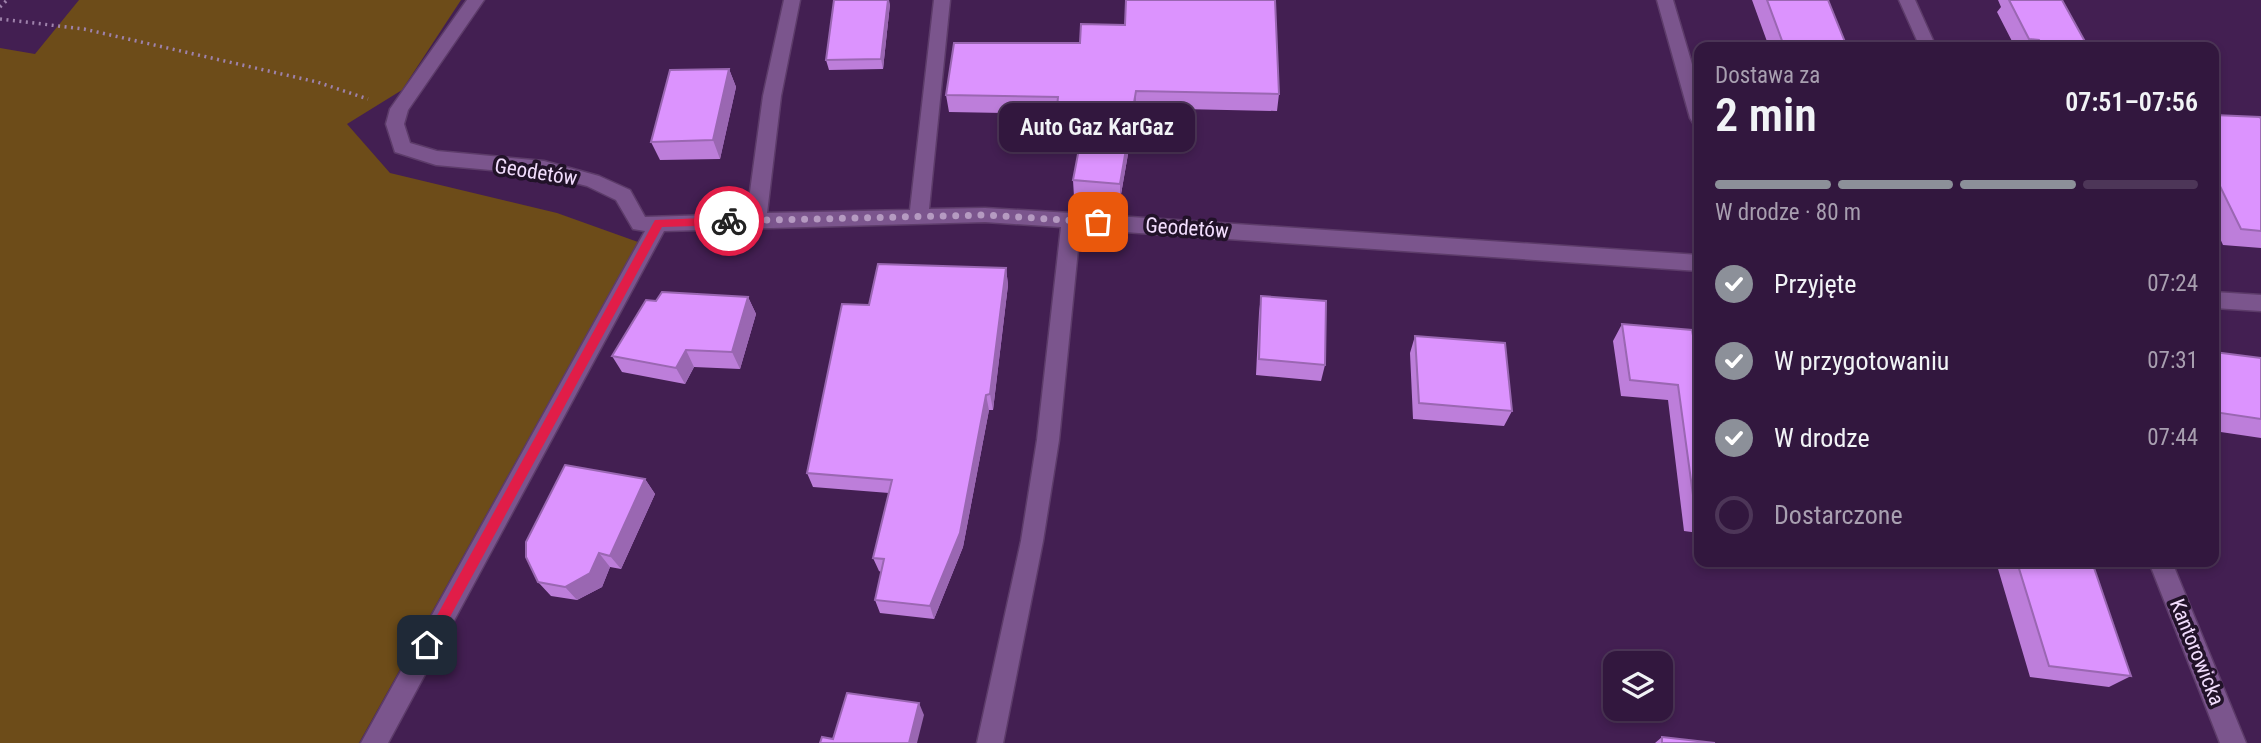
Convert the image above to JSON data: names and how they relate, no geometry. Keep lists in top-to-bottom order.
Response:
{
  "streets": {
    "street": ["Geodetów", "Kantorowicka"]
  },
  "places": ["Auto Gaz KarGaz"],
  "page": {
    "heading": ["2 min", "Dostawa za", "07:51–07:56"],
    "bubble": "Auto Gaz KarGaz",
    "bar": "W drodze · 80 m",
    "list": [
      ["Przyjęte", "07:24"],
      ["W przygotowaniu", "07:31"],
      ["W drodze", "07:44"],
      "Dostarczone"
    ]
  }
}
